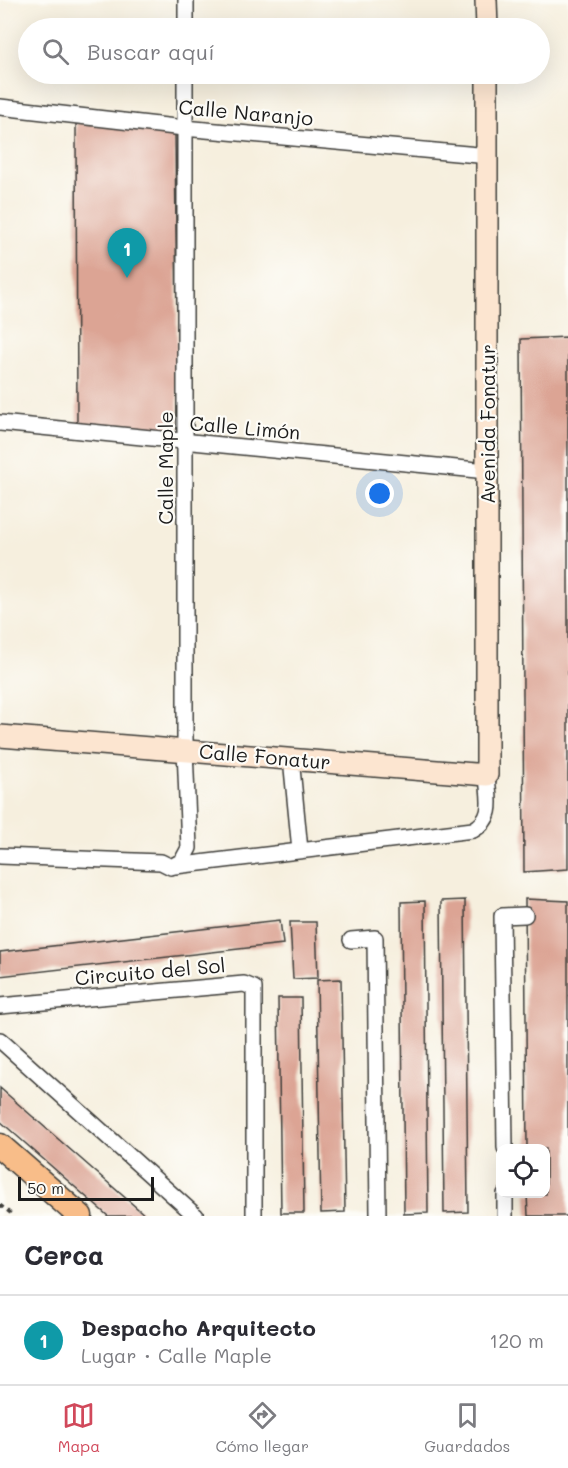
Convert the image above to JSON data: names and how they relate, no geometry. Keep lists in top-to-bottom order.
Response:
{
  "streets": {
    "main road": ["Avenida Fonatur", "Calle Fonatur"],
    "street": [
      "Calle Naranjo",
      "Calle Limón",
      "Calle Maple",
      "Circuito del Sol"
    ]
  },
  "crossings": [
    ["Calle Naranjo", "Avenida Fonatur"],
    ["Calle Naranjo", "Calle Maple"],
    ["Avenida Fonatur", "Calle Limón"],
    ["Avenida Fonatur", "Calle Fonatur"],
    ["Calle Limón", "Calle Maple"],
    ["Calle Maple", "Calle Fonatur"]
  ],
  "scale_bar": "50 m",
  "page": {
    "search": "Buscar aquí",
    "pins": "1",
    "scale": "50 m",
    "heading": "Cerca",
    "list": [
      {
        "mark": "1",
        "name": "Despacho Arquitecto",
        "note": "Lugar · Calle Maple",
        "value": "120 m"
      }
    ],
    "nav": ["Mapa", "Cómo llegar", "Guardados"]
  }
}
